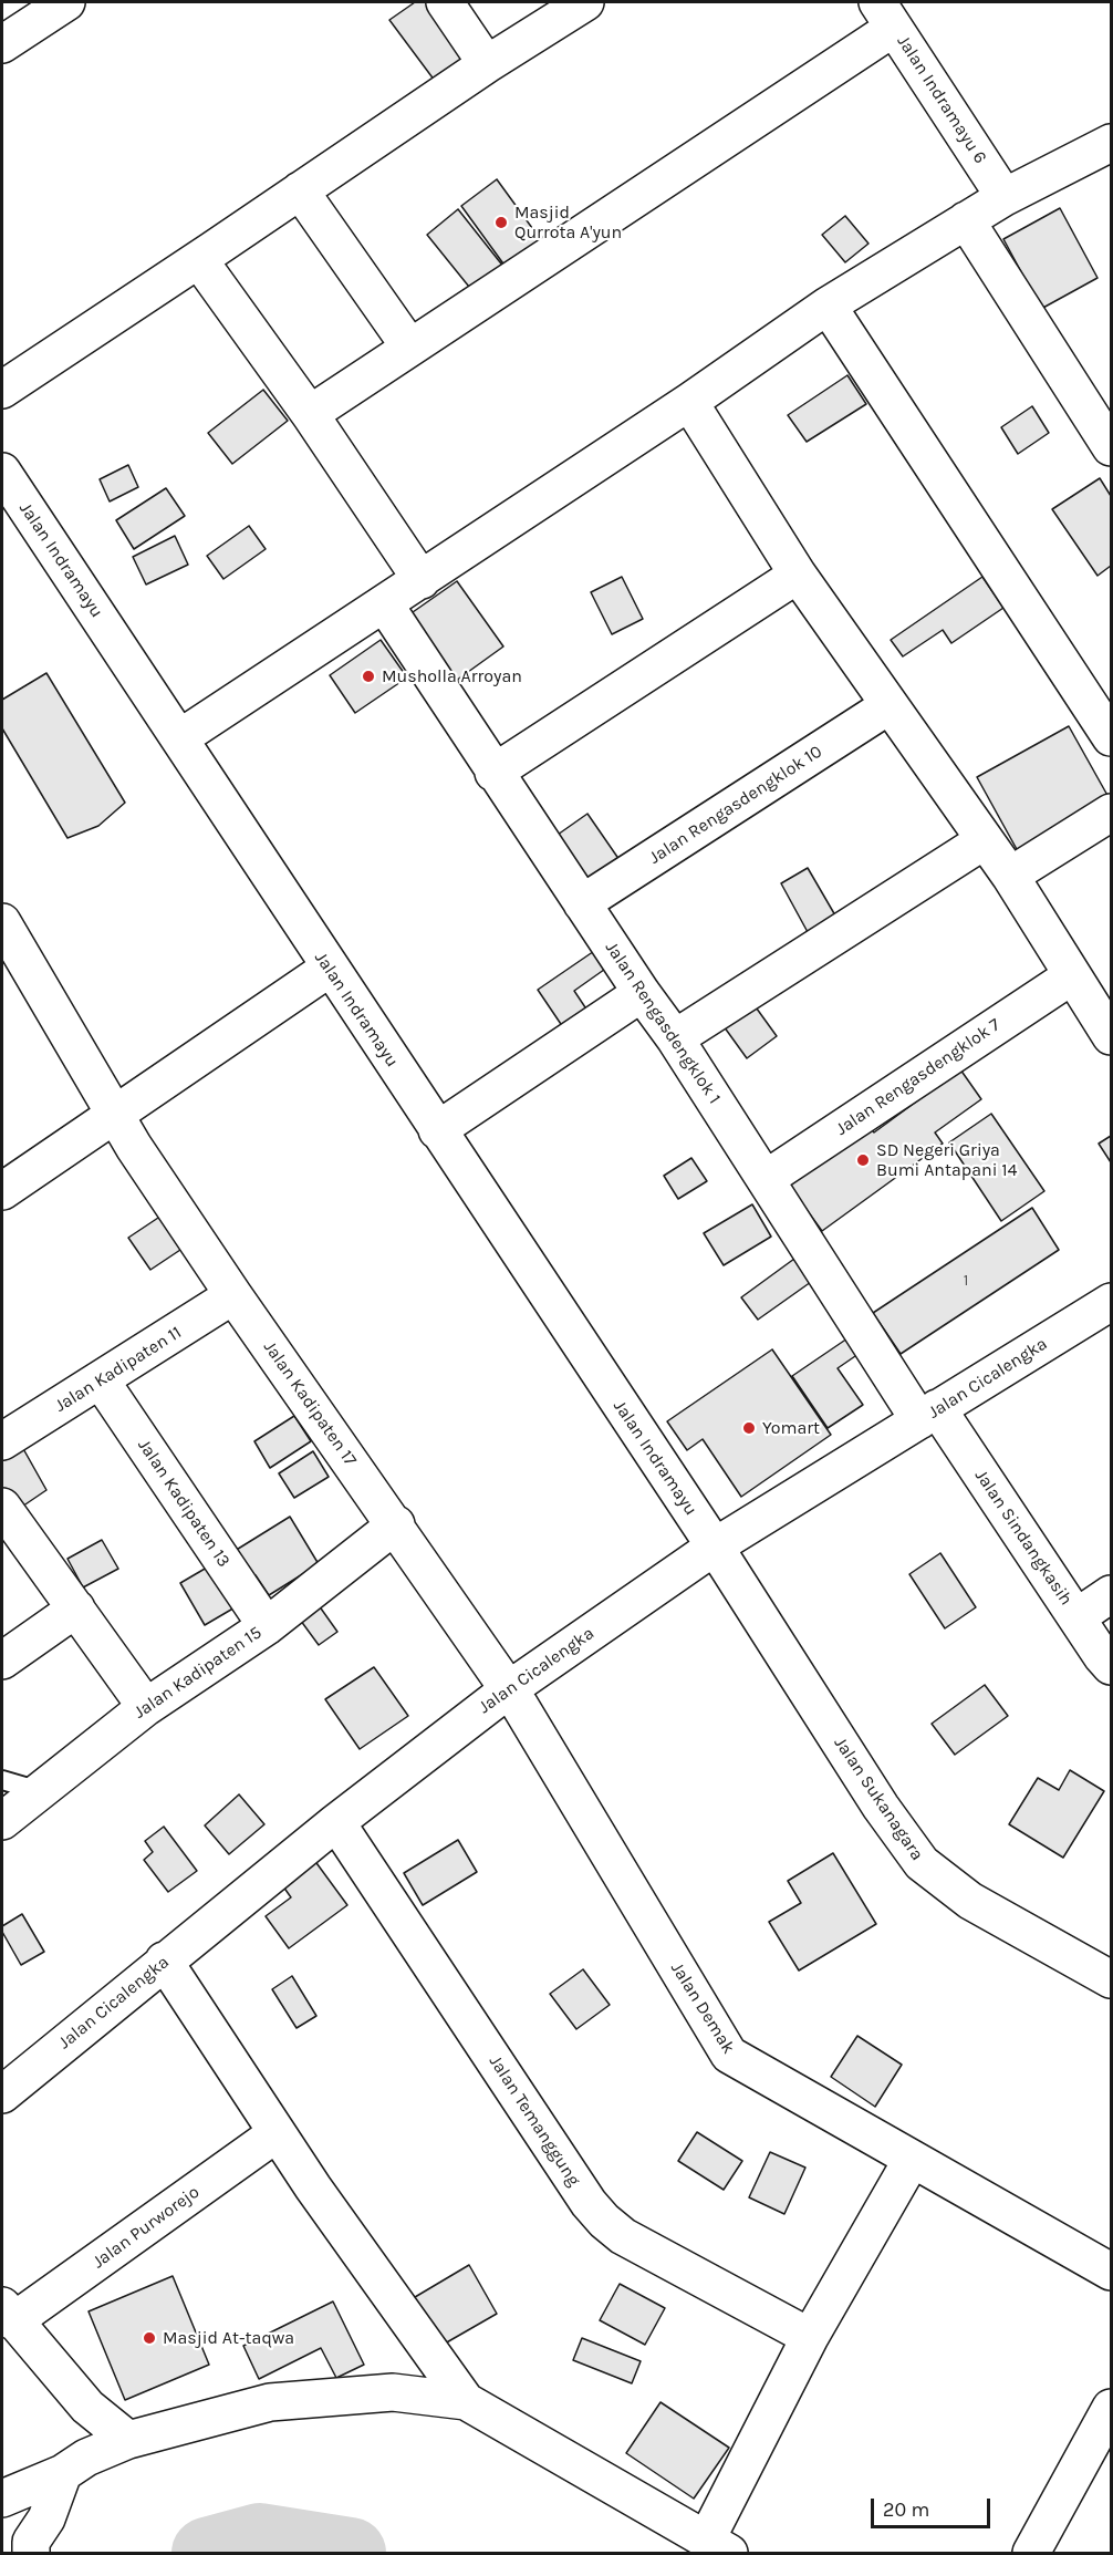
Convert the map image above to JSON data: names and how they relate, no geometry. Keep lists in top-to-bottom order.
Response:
{
  "streets": {
    "street": [
      "Jalan Indramayu 6",
      "Jalan Indramayu",
      "Jalan Rengasdengklok 10",
      "Jalan Rengasdengklok 1",
      "Jalan Rengasdengklok 7",
      "Jalan Kadipaten 11",
      "Jalan Cicalengka",
      "Jalan Kadipaten 17",
      "Jalan Kadipaten 13",
      "Jalan Sindangkasih",
      "Jalan Kadipaten 15",
      "Jalan Sukanagara",
      "Jalan Demak",
      "Jalan Temanggung",
      "Jalan Purworejo"
    ]
  },
  "crossings": [
    ["Jalan Indramayu", "Jalan Cicalengka"],
    ["Jalan Indramayu", "Jalan Sukanagara"],
    ["Jalan Rengasdengklok 10", "Jalan Rengasdengklok 1"],
    ["Jalan Rengasdengklok 1", "Jalan Rengasdengklok 7"],
    ["Jalan Rengasdengklok 1", "Jalan Cicalengka"],
    ["Jalan Rengasdengklok 1", "Jalan Sindangkasih"],
    ["Jalan Kadipaten 11", "Jalan Kadipaten 17"],
    ["Jalan Kadipaten 11", "Jalan Kadipaten 13"],
    ["Jalan Cicalengka", "Jalan Kadipaten 17"],
    ["Jalan Cicalengka", "Jalan Sindangkasih"],
    ["Jalan Cicalengka", "Jalan Sukanagara"],
    ["Jalan Cicalengka", "Jalan Demak"],
    ["Jalan Cicalengka", "Jalan Temanggung"],
    ["Jalan Kadipaten 17", "Jalan Kadipaten 15"],
    ["Jalan Kadipaten 17", "Jalan Demak"],
    ["Jalan Kadipaten 13", "Jalan Kadipaten 15"]
  ],
  "places": [
    "Masjid Qurrota A'yun",
    "Musholla Arroyan",
    "SD Negeri Griya Bumi Antapani 14",
    "Yomart",
    "Masjid At-taqwa"
  ],
  "house_numbers": ["1"],
  "scale_bar": "20 m"
}
